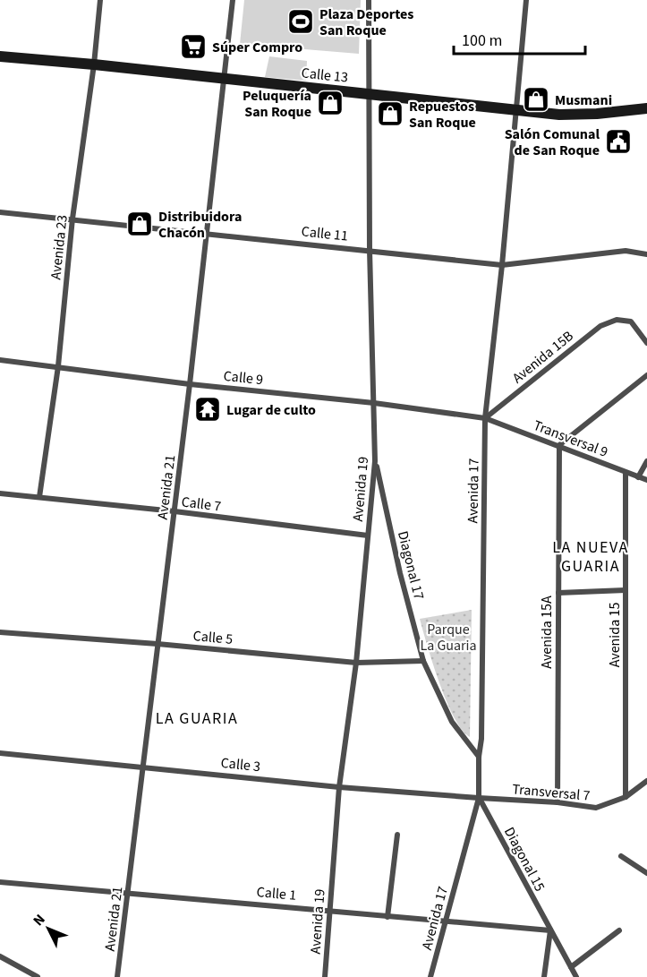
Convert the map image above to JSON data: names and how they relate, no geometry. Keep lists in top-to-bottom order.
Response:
{
  "streets": {
    "street": [
      "Calle 13",
      "Calle 11",
      "Avenida 23",
      "Avenida 15B",
      "Calle 9",
      "Transversal 9",
      "Avenida 21",
      "Avenida 19",
      "Avenida 17",
      "Calle 7",
      "Diagonal 17",
      "Avenida 15A",
      "Avenida 15",
      "Calle 5",
      "Calle 3",
      "Transversal 7",
      "Diagonal 15",
      "Calle 1"
    ]
  },
  "crossings": [
    ["Calle 13", "Avenida 23"],
    ["Calle 13", "Avenida 21"],
    ["Calle 13", "Avenida 19"],
    ["Calle 13", "Avenida 17"],
    ["Calle 11", "Avenida 23"],
    ["Calle 11", "Avenida 21"],
    ["Calle 11", "Avenida 19"],
    ["Calle 11", "Avenida 17"],
    ["Avenida 23", "Calle 9"],
    ["Avenida 23", "Calle 7"],
    ["Avenida 15B", "Calle 9"],
    ["Avenida 15B", "Transversal 9"],
    ["Avenida 15B", "Avenida 17"],
    ["Calle 9", "Transversal 9"],
    ["Calle 9", "Avenida 21"],
    ["Calle 9", "Avenida 19"],
    ["Calle 9", "Avenida 17"],
    ["Transversal 9", "Avenida 17"],
    ["Transversal 9", "Avenida 15A"],
    ["Transversal 9", "Avenida 15"],
    ["Avenida 21", "Calle 7"],
    ["Avenida 21", "Calle 5"],
    ["Avenida 21", "Calle 3"],
    ["Avenida 21", "Calle 1"],
    ["Avenida 19", "Calle 7"],
    ["Avenida 19", "Diagonal 17"],
    ["Avenida 19", "Calle 5"],
    ["Avenida 19", "Calle 3"],
    ["Avenida 19", "Calle 1"],
    ["Avenida 17", "Diagonal 17"],
    ["Avenida 17", "Calle 3"],
    ["Avenida 17", "Transversal 7"],
    ["Avenida 17", "Diagonal 15"],
    ["Avenida 17", "Calle 1"],
    ["Diagonal 17", "Calle 5"],
    ["Avenida 15A", "Transversal 7"],
    ["Avenida 15", "Transversal 7"],
    ["Calle 3", "Transversal 7"],
    ["Calle 3", "Diagonal 15"],
    ["Transversal 7", "Diagonal 15"],
    ["Diagonal 15", "Calle 1"]
  ],
  "districts": ["LA NUEVA GUARIA", "LA GUARIA"],
  "parks": ["Parque La Guaria"],
  "places": {
    "sports": ["Plaza Deportes San Roque"],
    "supermarket": ["Súper Compro"],
    "shop": [
      "Musmani",
      "Peluquería San Roque",
      "Repuestos San Roque",
      "Distribuidora Chacón"
    ],
    "public building": ["Salón Comunal de San Roque"],
    "temple": ["Lugar de culto"]
  },
  "scale_bar": "100 m",
  "north": "top left"
}
